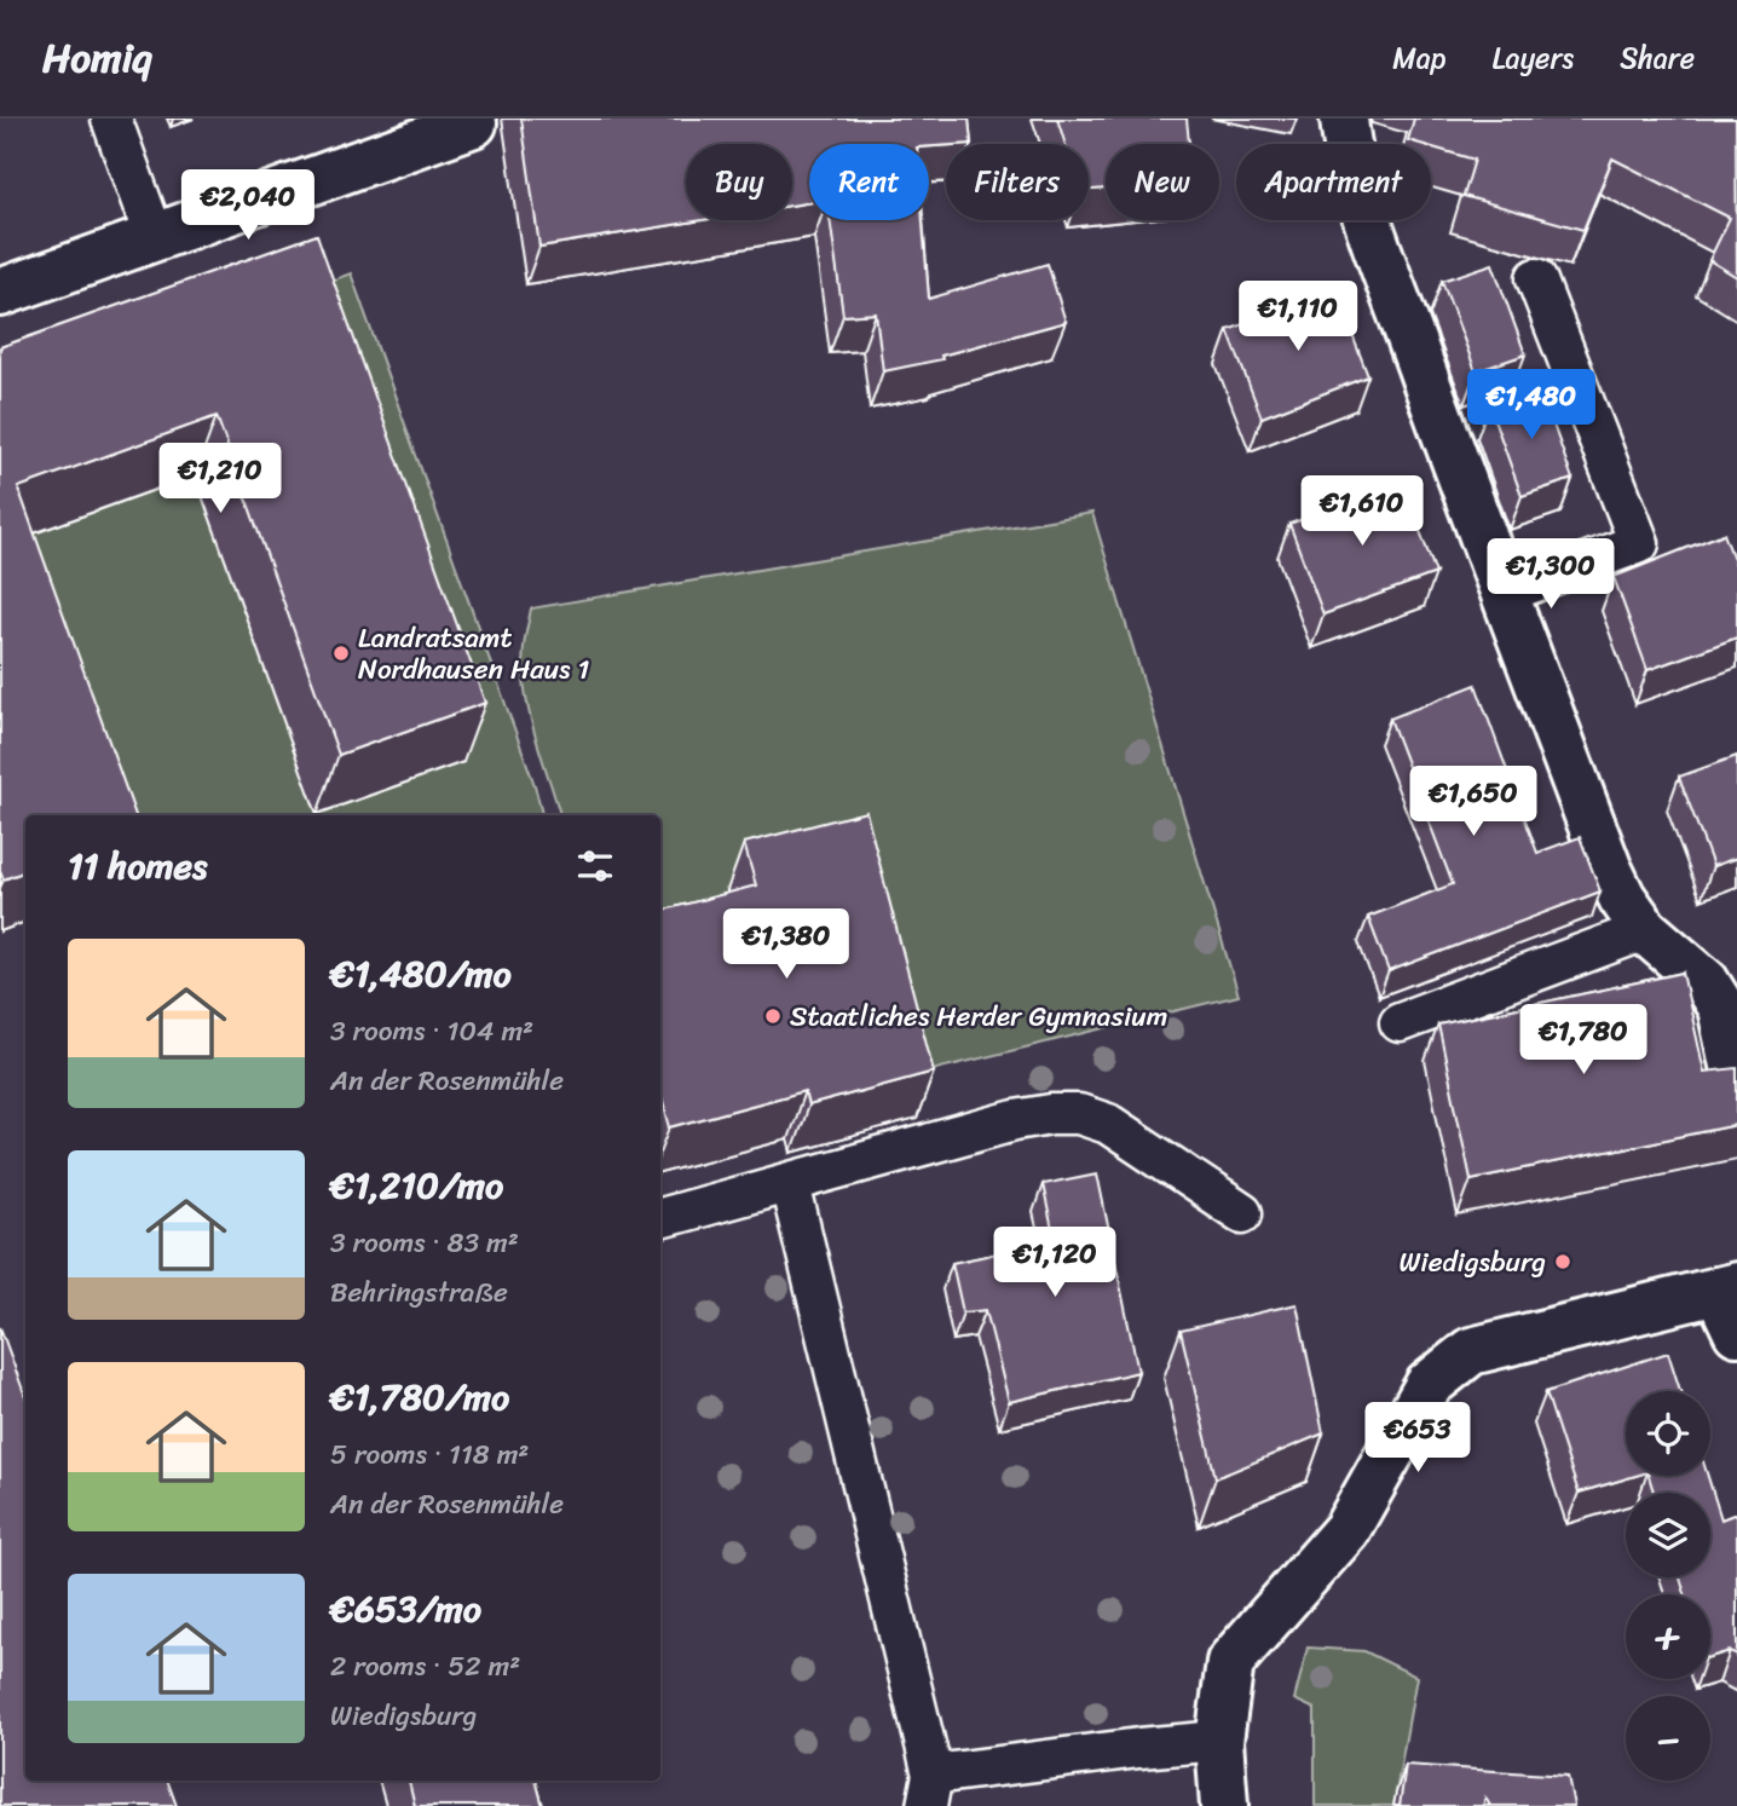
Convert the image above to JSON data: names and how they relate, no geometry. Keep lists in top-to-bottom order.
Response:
{
  "places": ["Landratsamt Nordhausen Haus 1", "Staatliches Herder Gymnasium", "Wiedigsburg"],
  "page": {
    "header": "Homiq",
    "nav": ["Map", "Layers", "Share"],
    "chip": [
      "Buy",
      "Rent",
      "Filters",
      "New",
      "Apartment"
    ],
    "price": [
      "€2,040",
      "€1,110",
      "€1,480",
      "€1,210",
      "€1,610",
      "€1,300",
      "€1,650",
      "€1,380",
      "€1,780",
      "€1,120",
      "€653"
    ],
    "heading": "11 homes",
    "list": [
      {
        "name": "€1,480/mo",
        "note": "3 rooms · 104 m² · An der Rosenmühle"
      },
      {
        "name": "€1,210/mo",
        "note": "3 rooms · 83 m² · Behringstraße"
      },
      {
        "name": "€1,780/mo",
        "note": "5 rooms · 118 m² · An der Rosenmühle"
      },
      {
        "name": "€653/mo",
        "note": "2 rooms · 52 m² · Wiedigsburg"
      }
    ],
    "map_buttons": ["+", "−"]
  }
}
